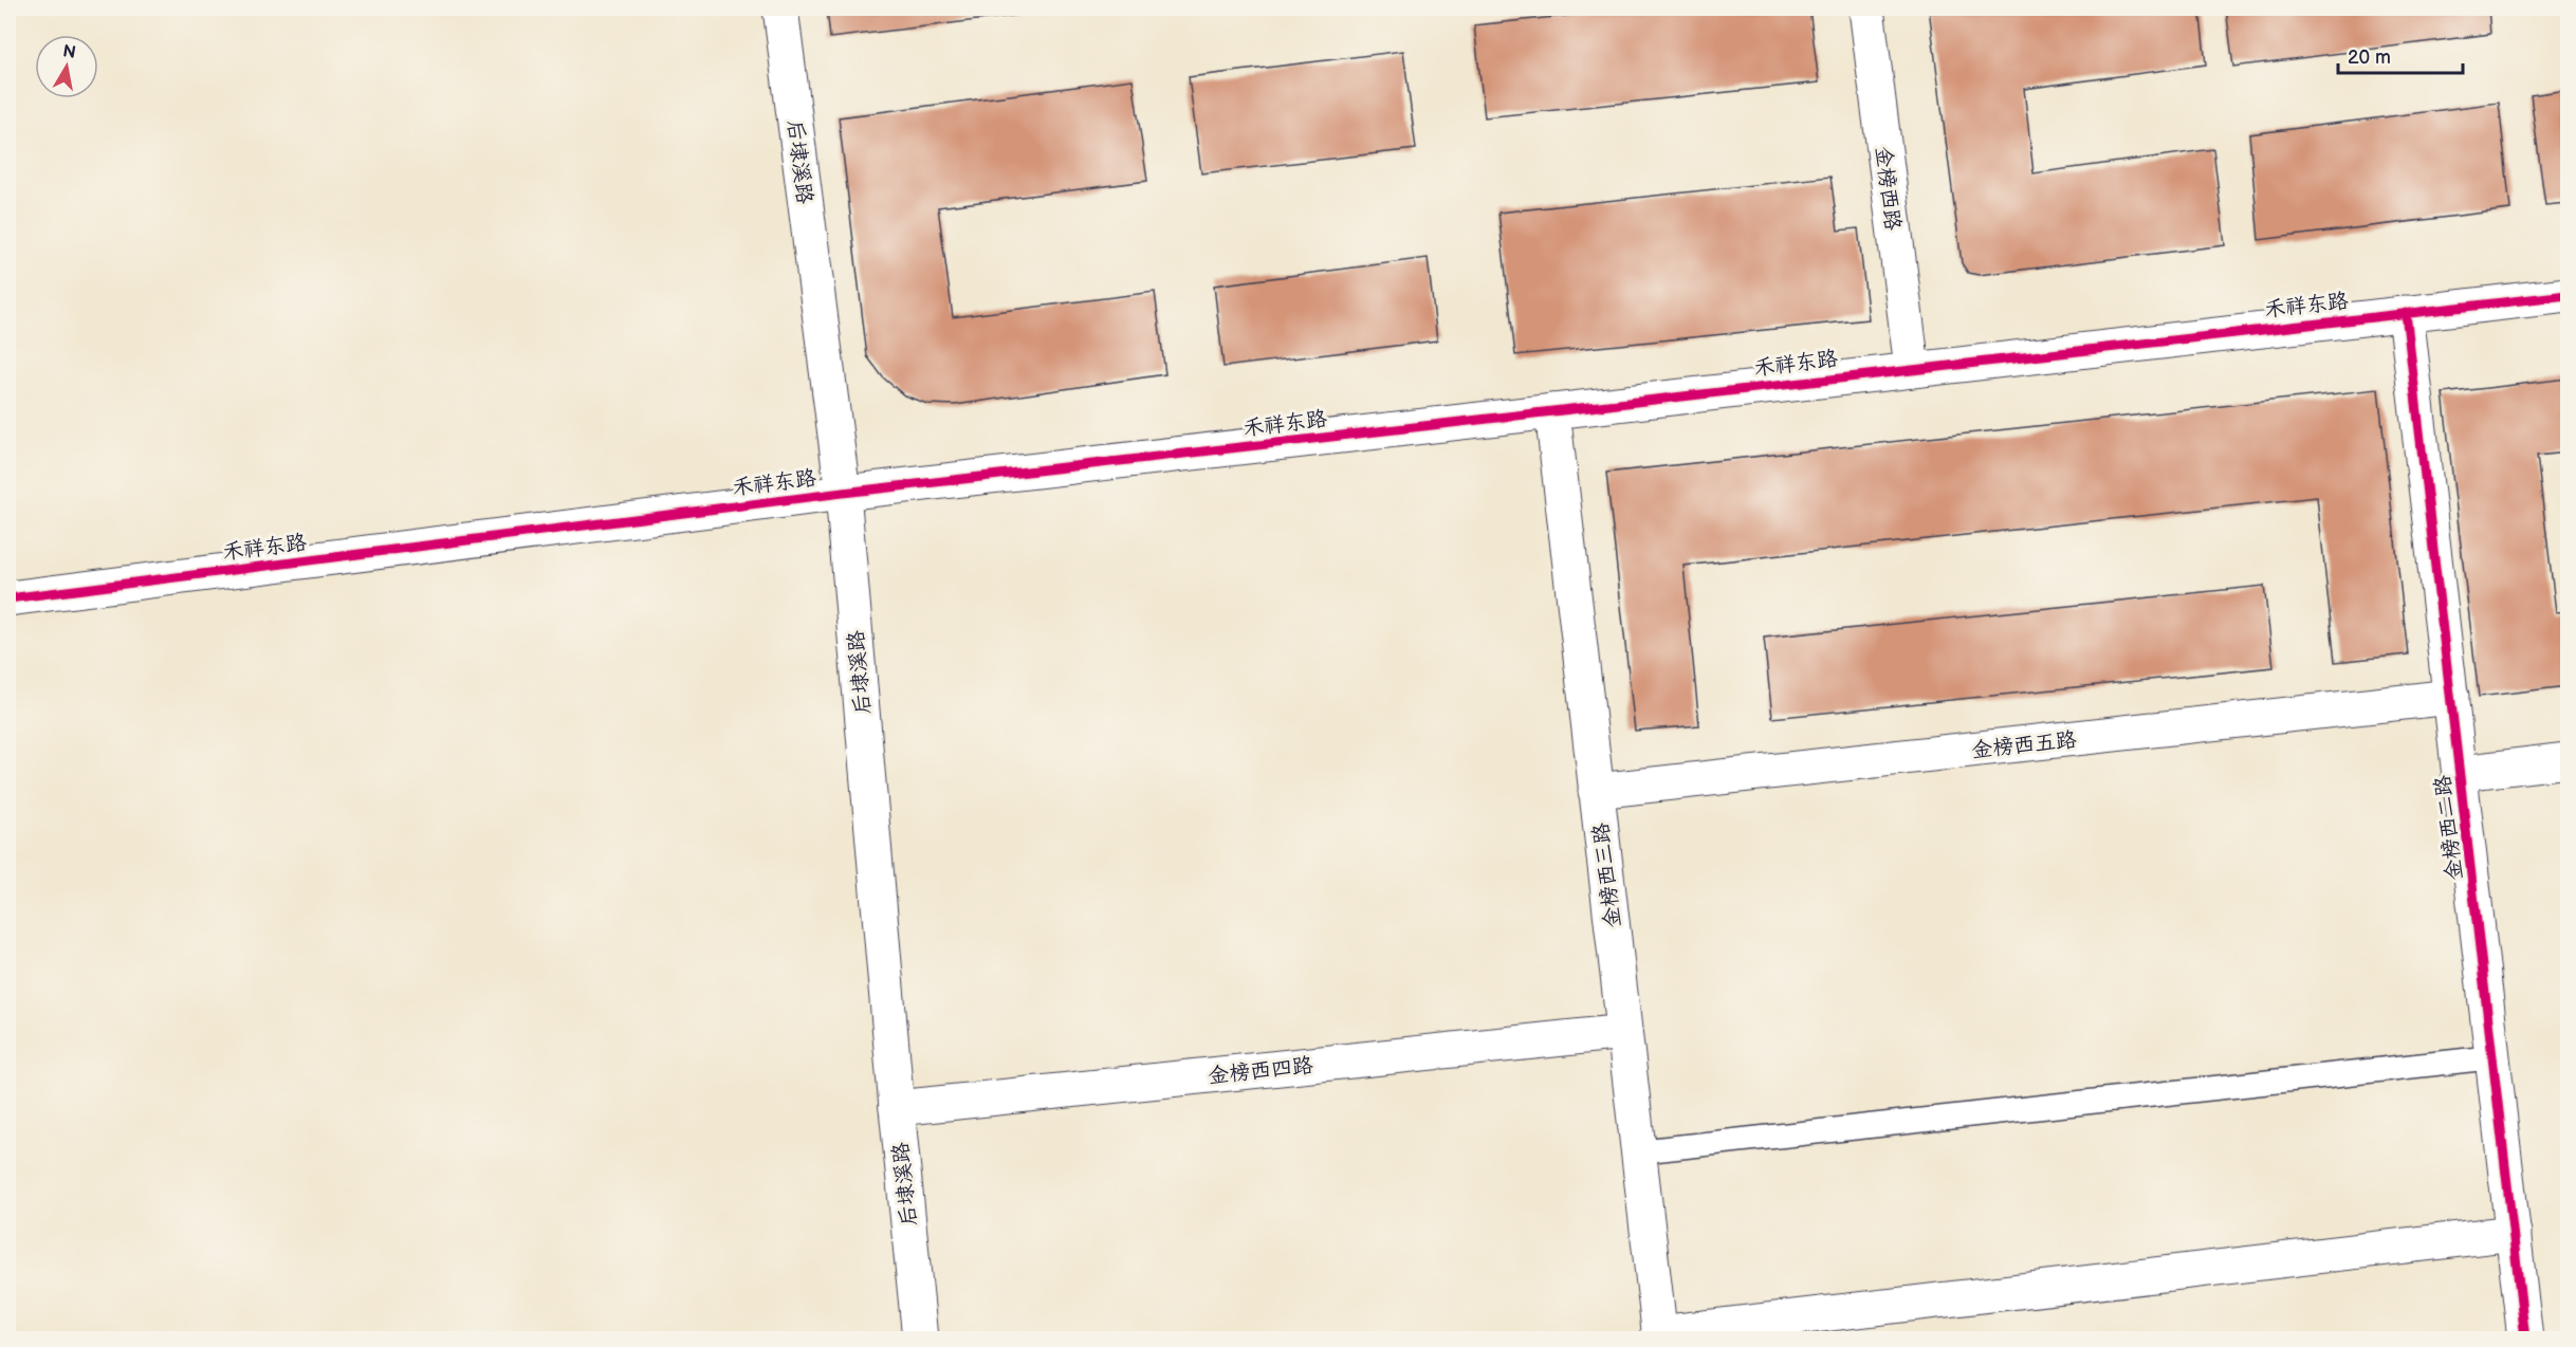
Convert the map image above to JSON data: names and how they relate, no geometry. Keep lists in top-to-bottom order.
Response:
{
  "streets": {
    "street": [
      "后埭溪路",
      "金榜西路",
      "禾祥东路",
      "金榜西五路",
      "金榜西二路",
      "金榜西三路",
      "金榜西四路"
    ]
  },
  "crossings": [
    ["后埭溪路", "禾祥东路"],
    ["后埭溪路", "金榜西四路"],
    ["金榜西路", "禾祥东路"],
    ["禾祥东路", "金榜西二路"],
    ["禾祥东路", "金榜西三路"],
    ["金榜西五路", "金榜西二路"],
    ["金榜西五路", "金榜西三路"],
    ["金榜西三路", "金榜西四路"]
  ],
  "scale_bar": "20 m",
  "north": "top"
}
